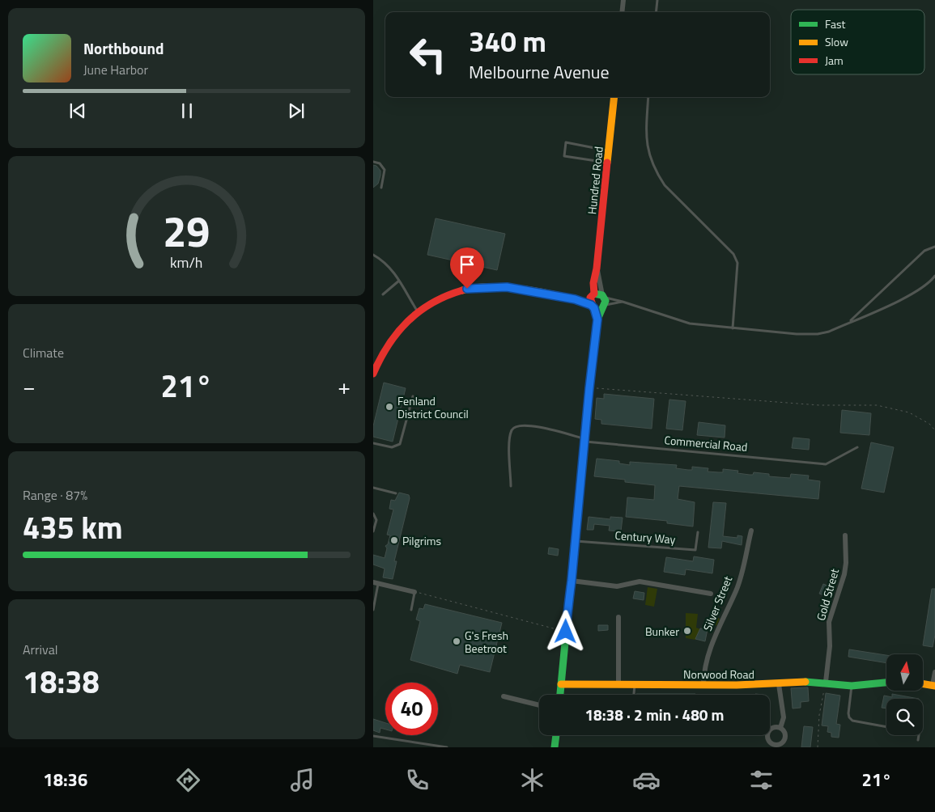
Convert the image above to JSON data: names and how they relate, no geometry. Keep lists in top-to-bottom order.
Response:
{
  "streets": {
    "street": [
      "Hundred Road",
      "Gold Street",
      "Silver Street",
      "Norwood Road"
    ],
    "lane": ["Commercial Road", "Century Way"]
  },
  "crossings": [
    ["Hundred Road", "Commercial Road"],
    ["Hundred Road", "Century Way"],
    ["Hundred Road", "Norwood Road"],
    ["Gold Street", "Norwood Road"],
    ["Silver Street", "Norwood Road"]
  ],
  "places": [
    "Fenland District Council",
    "Pilgrims",
    "Bunker",
    "G's Fresh Beetroot"
  ],
  "legend": ["Fast", "Slow", "Jam"],
  "north": "top",
  "page": {
    "turn": ["340 m", "Melbourne Avenue"],
    "song": ["Northbound", "June Harbor"],
    "tile": [
      "Climate",
      ["Range · 87%", "435 km"],
      ["Arrival", "18:38"]
    ],
    "heat": ["−", "21°", "+"],
    "limit": "40",
    "trip": "18:38 · 2 min · 480 m",
    "tabs": ["18:36", "21°"],
    "gauge": ["29", "km/h"]
  }
}
